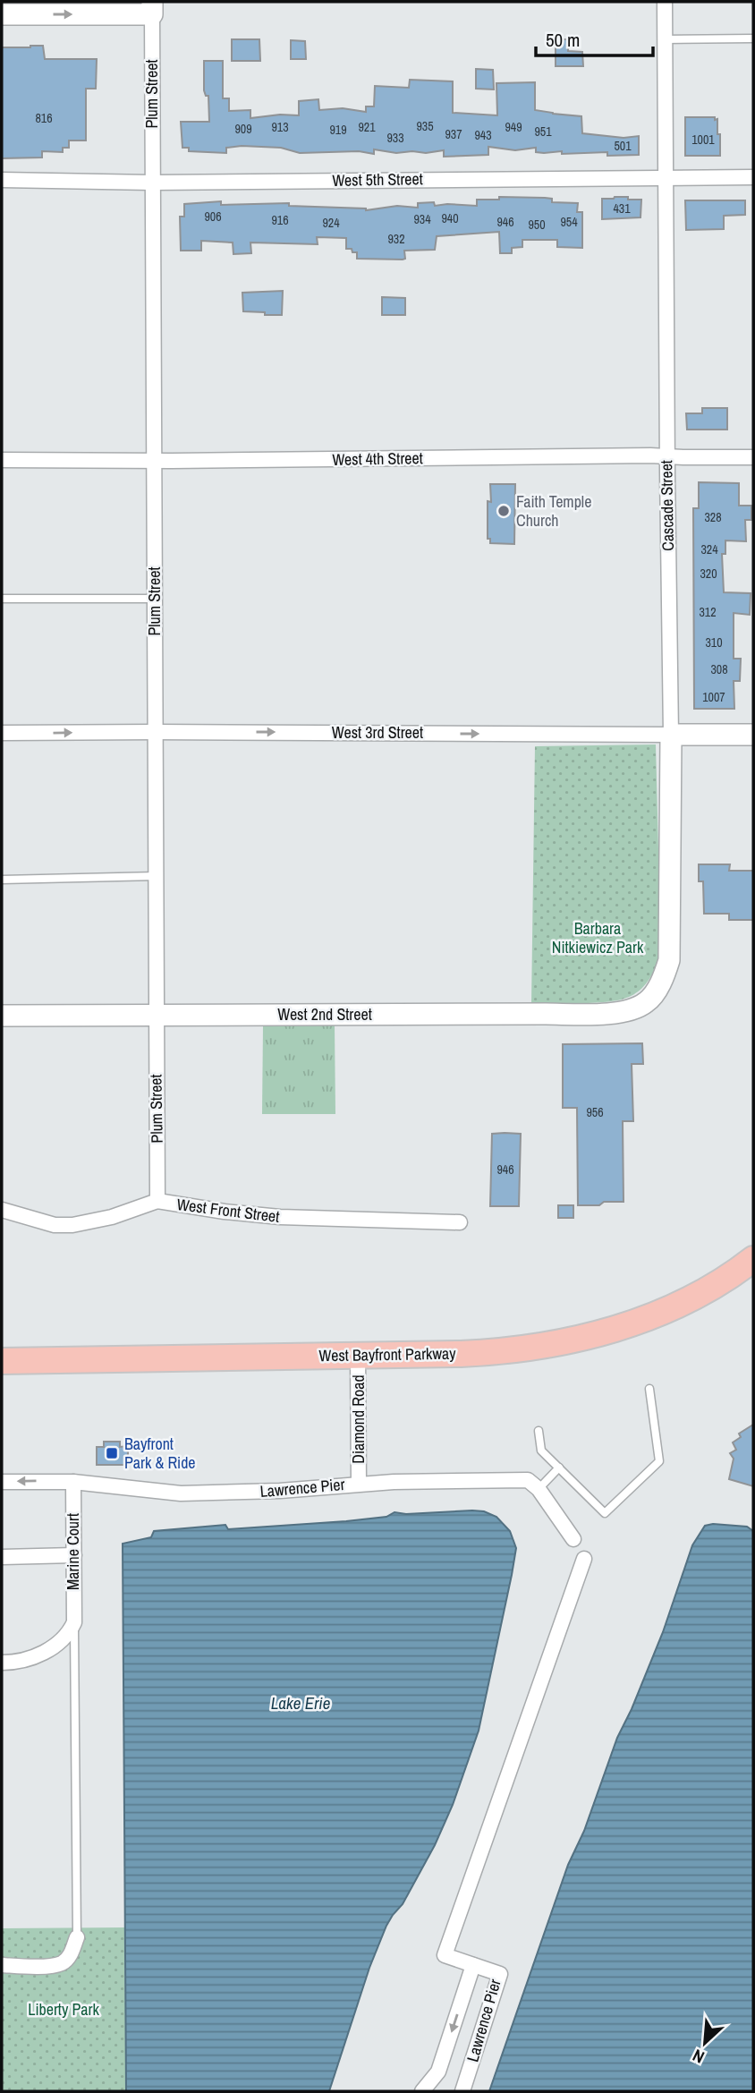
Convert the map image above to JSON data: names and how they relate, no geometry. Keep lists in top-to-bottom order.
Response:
{
  "streets": {
    "highway": ["West Bayfront Parkway"],
    "street": [
      "Plum Street",
      "West 5th Street",
      "West 4th Street",
      "Cascade Street",
      "West 3rd Street",
      "West 2nd Street",
      "West Front Street",
      "Diamond Road",
      "Lawrence Pier",
      "Marine Court"
    ]
  },
  "crossings": [
    ["Plum Street", "West 5th Street"],
    ["Plum Street", "West 4th Street"],
    ["Plum Street", "West 3rd Street"],
    ["Plum Street", "West 2nd Street"],
    ["Plum Street", "West Front Street"],
    ["West 5th Street", "Cascade Street"],
    ["West 4th Street", "Cascade Street"],
    ["Cascade Street", "West 3rd Street"],
    ["Cascade Street", "West 2nd Street"],
    ["West Bayfront Parkway", "Diamond Road"],
    ["Diamond Road", "Lawrence Pier"],
    ["Lawrence Pier", "Marine Court"]
  ],
  "one_way": ["West 3rd Street"],
  "water": ["Lake Erie"],
  "parks": ["Barbara Nitkiewicz Park", "Liberty Park"],
  "places": {
    "other": ["Faith Temple Church"],
    "transit": ["Bayfront Park & Ride"]
  },
  "house_numbers": [
    "816",
    "935",
    "913",
    "921",
    "949",
    "909",
    "919",
    "951",
    "937",
    "943",
    "933",
    "1001",
    "501",
    "431",
    "906",
    "940",
    "934",
    "916",
    "946",
    "954",
    "924",
    "950",
    "932",
    "328",
    "324",
    "320",
    "312",
    "310",
    "308",
    "1007",
    "956",
    "946"
  ],
  "scale_bar": "50 m",
  "north": "bottom left"
}
